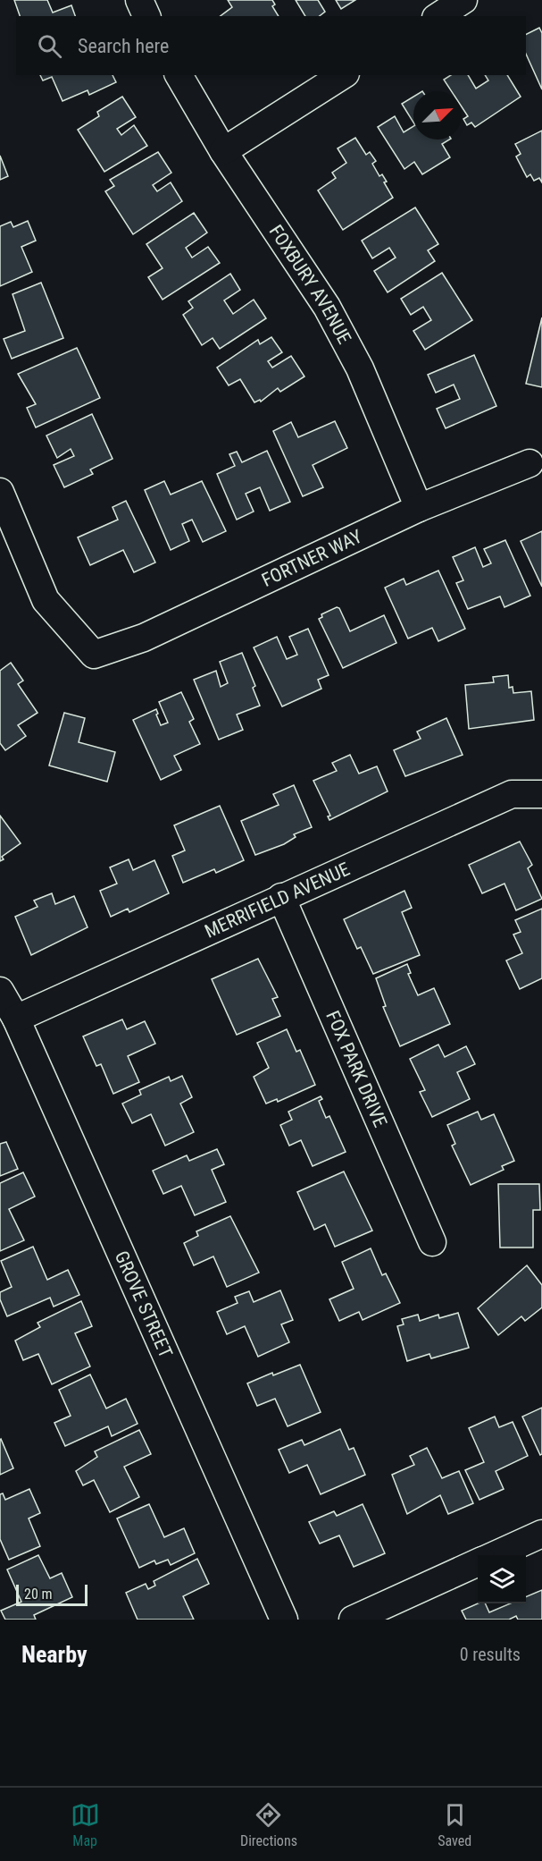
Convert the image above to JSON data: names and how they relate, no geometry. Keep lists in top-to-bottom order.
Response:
{
  "streets": {
    "street": [
      "FOXBURY AVENUE",
      "FORTNER WAY",
      "MERRIFIELD AVENUE",
      "FOX PARK DRIVE",
      "GROVE STREET"
    ]
  },
  "crossings": [
    ["FOXBURY AVENUE", "FORTNER WAY"],
    ["MERRIFIELD AVENUE", "FOX PARK DRIVE"],
    ["MERRIFIELD AVENUE", "GROVE STREET"]
  ],
  "scale_bar": "20 m",
  "north": "top right",
  "page": {
    "search": "Search here",
    "scale": "20 m",
    "heading": ["Nearby", "0 results"],
    "nav": ["Map", "Directions", "Saved"]
  }
}
